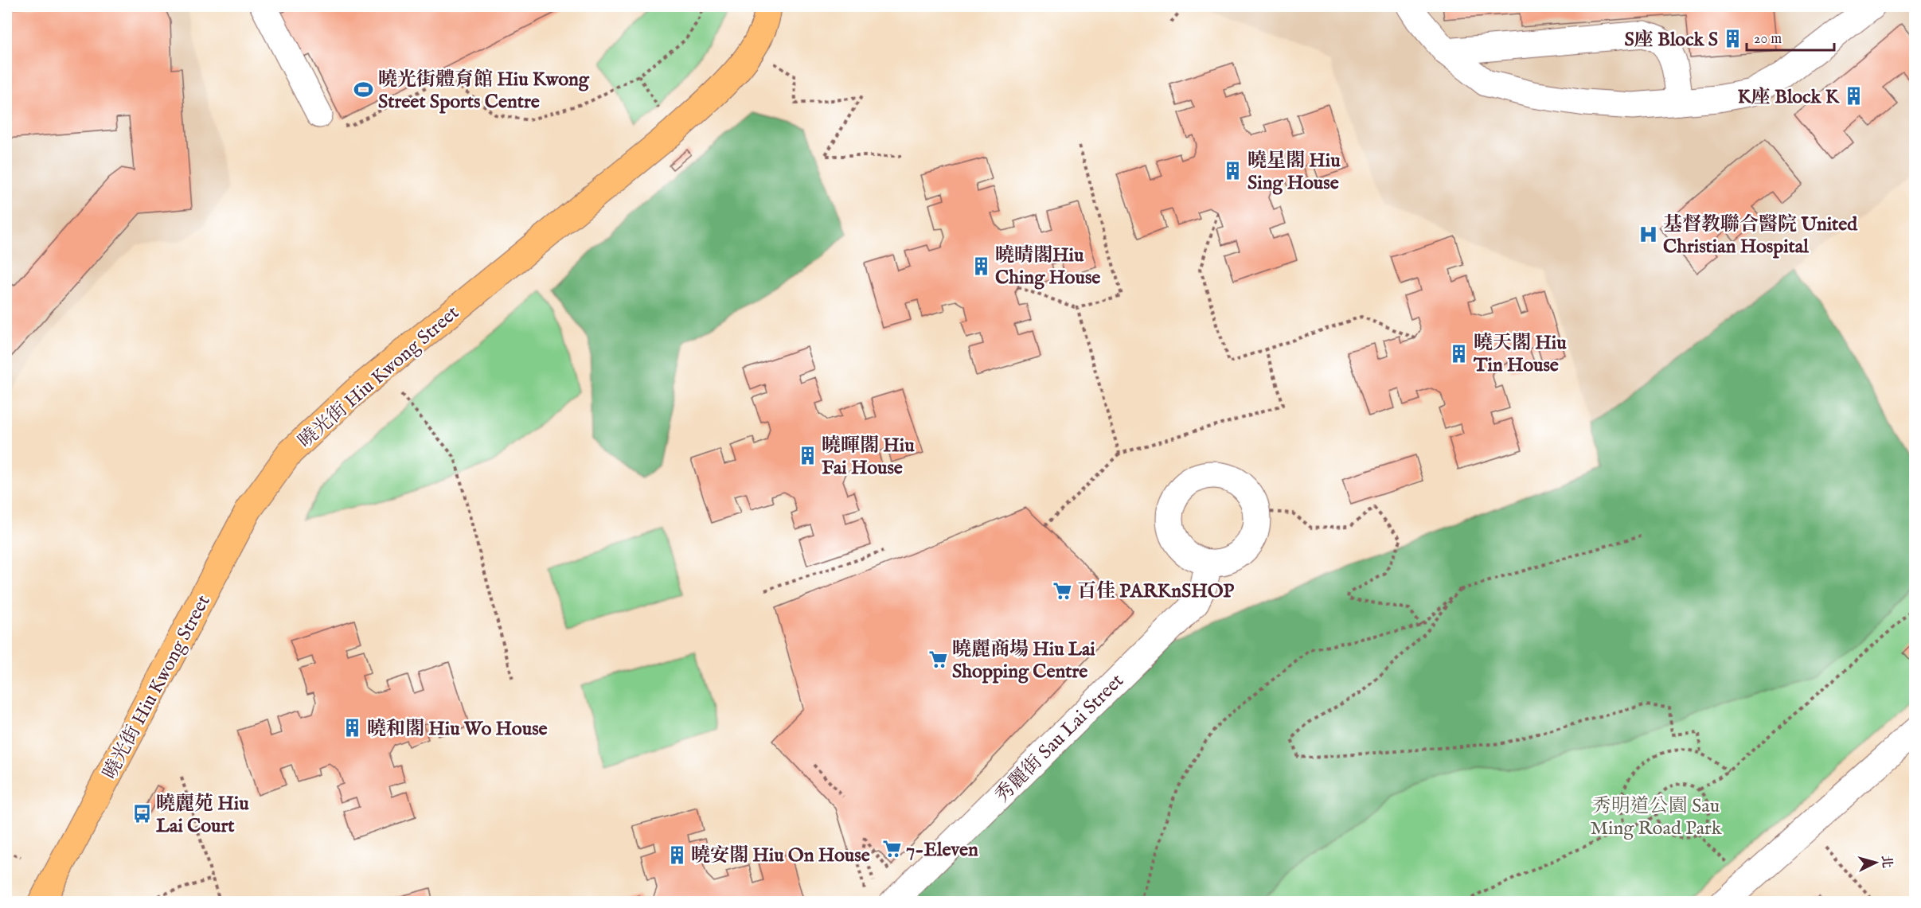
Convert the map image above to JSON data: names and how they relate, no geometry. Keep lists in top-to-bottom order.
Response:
{
  "streets": {
    "main road": ["曉光街 Hiu Kwong Street"],
    "street": ["秀麗街 Sau Lai Street"]
  },
  "parks": ["秀明道公園 Sau Ming Road Park"],
  "places": {
    "building": [
      "S座 Block S",
      "K座 Block K",
      "曉星閣 Hiu Sing House",
      "曉晴閣Hiu Ching House",
      "曉天閣 Hiu Tin House",
      "曉暉閣 Hiu Fai House",
      "曉和閣 Hiu Wo House",
      "曉安閣 Hiu On House"
    ],
    "sports": ["曉光街體育館 Hiu Kwong Street Sports Centre"],
    "hospital": ["基督教聯合醫院 United Christian Hospital"],
    "supermarket": ["百佳 PARKnSHOP", "曉麗商場 Hiu Lai Shopping Centre", "7-Eleven"],
    "bus stop": ["曉麗苑 Hiu Lai Court"]
  },
  "scale_bar": "20 m",
  "north": "right"
}
